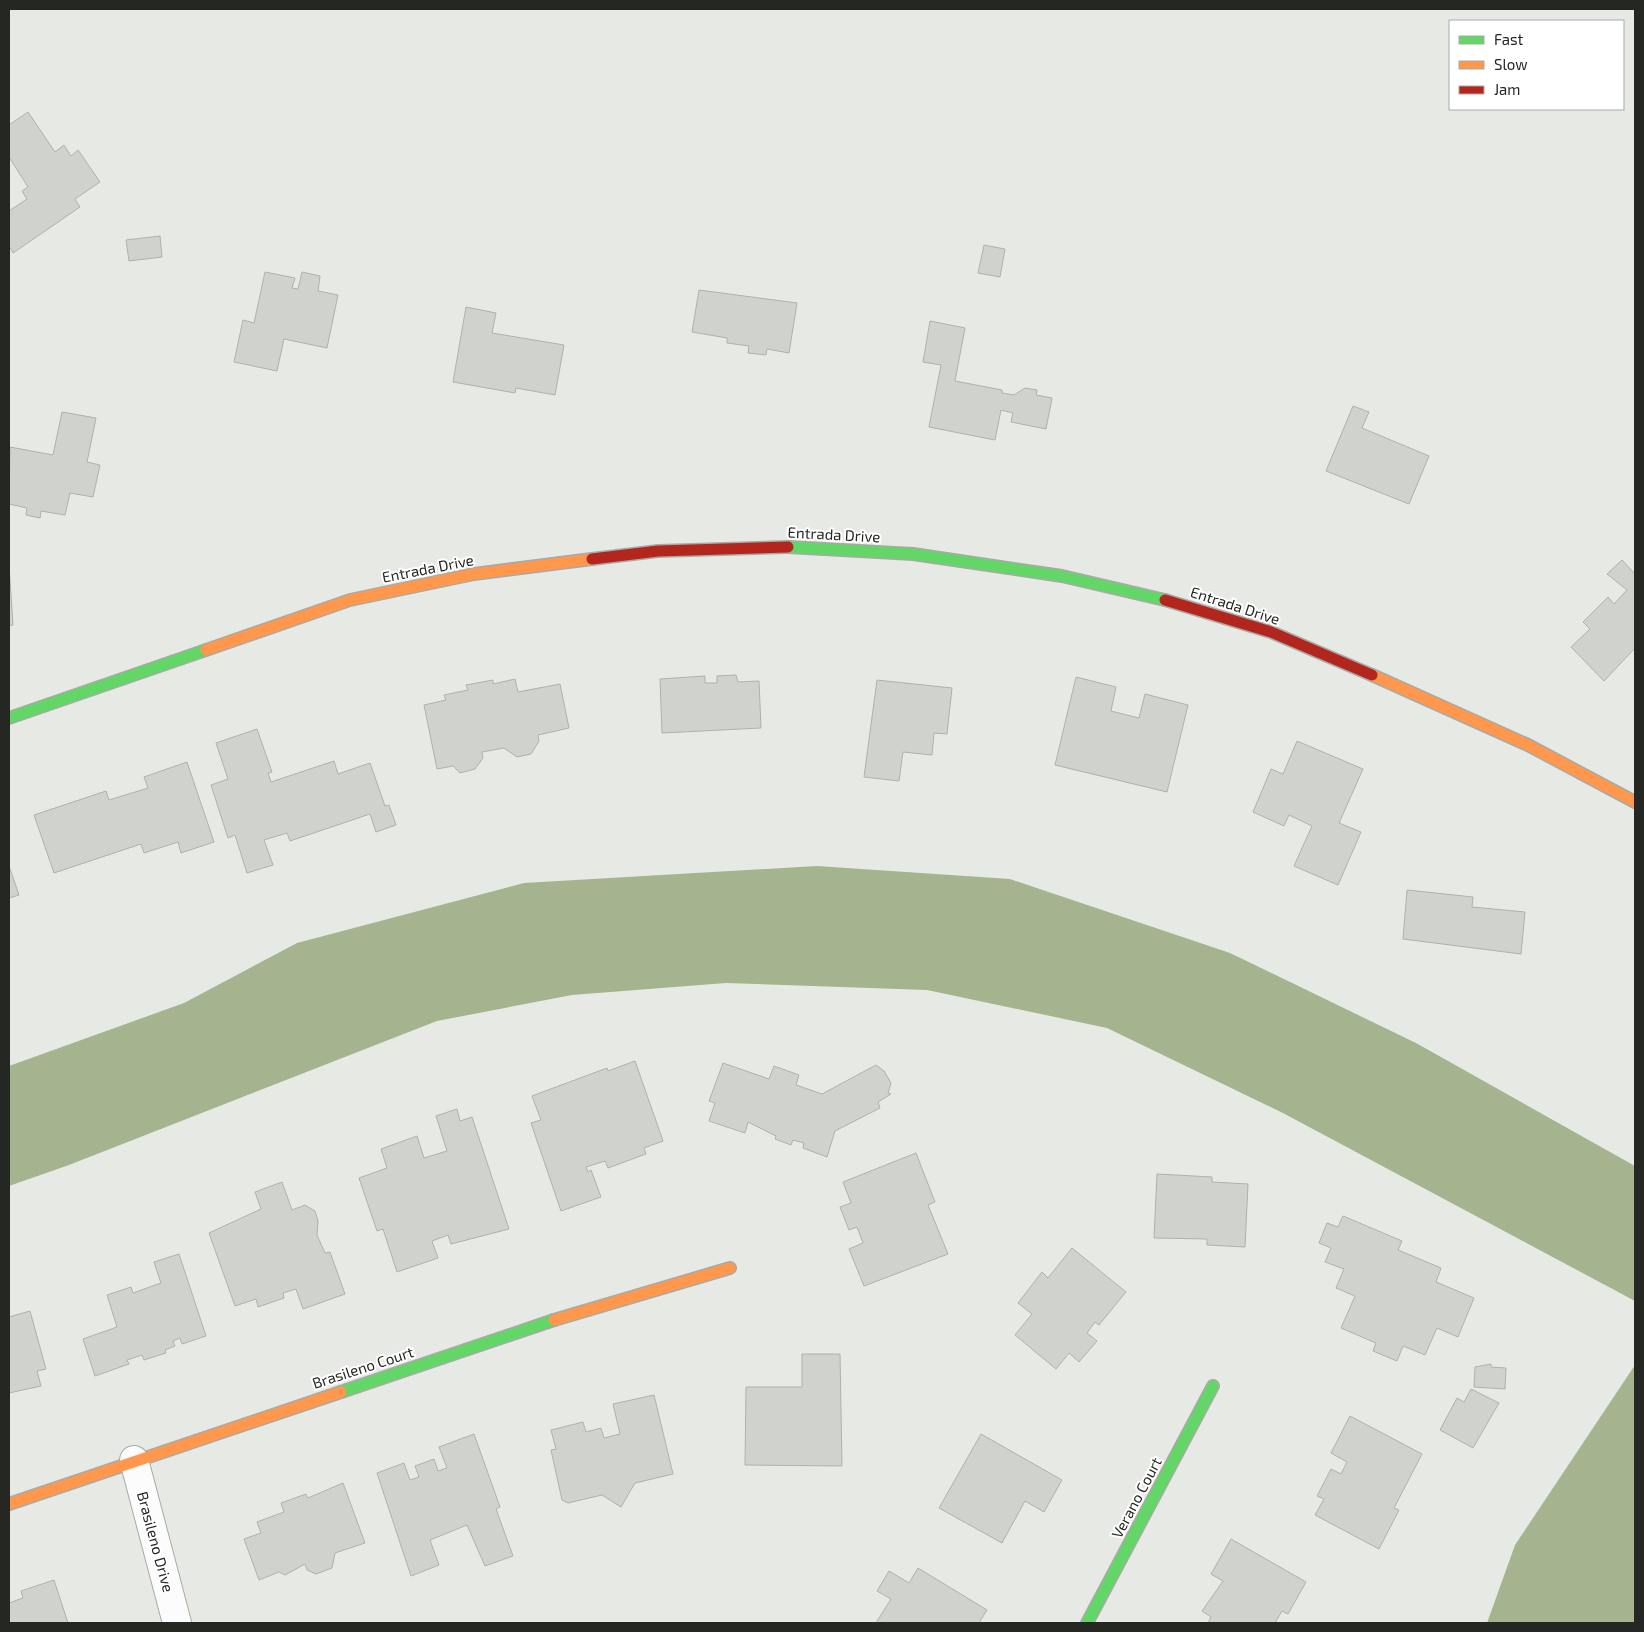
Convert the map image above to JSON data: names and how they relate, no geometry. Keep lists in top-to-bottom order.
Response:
{
  "streets": {
    "street": [
      "Entrada Drive",
      "Brasileno Court",
      "Verano Court",
      "Brasileno Drive"
    ]
  },
  "crossings": [
    ["Brasileno Court", "Brasileno Drive"]
  ],
  "legend": ["Fast", "Slow", "Jam"]
}
